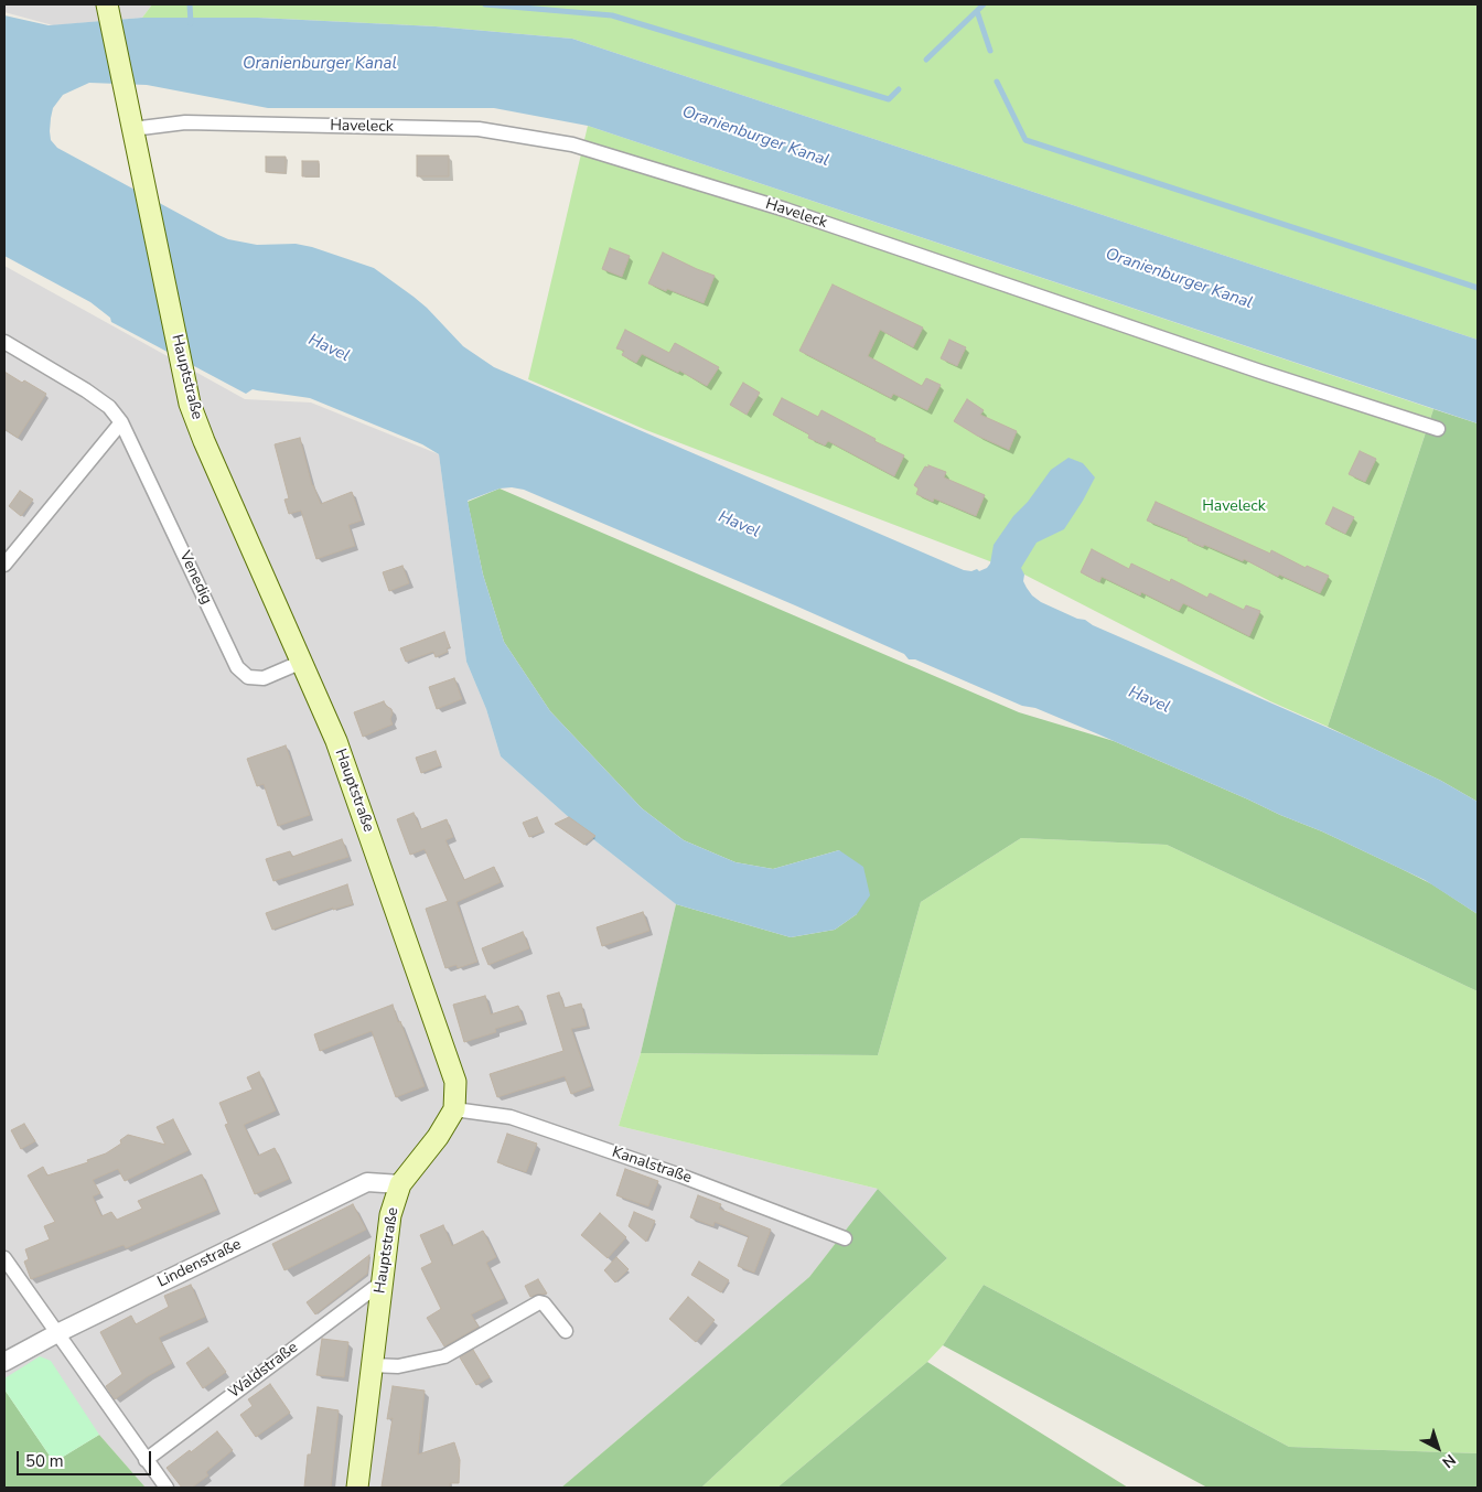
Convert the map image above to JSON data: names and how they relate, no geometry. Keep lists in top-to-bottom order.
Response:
{
  "streets": {
    "main road": ["Hauptstraße"],
    "street": [
      "Haveleck",
      "Venedig",
      "Kanalstraße",
      "Lindenstraße",
      "Waldstraße"
    ]
  },
  "crossings": [
    ["Haveleck", "Hauptstraße"],
    ["Hauptstraße", "Venedig"],
    ["Hauptstraße", "Kanalstraße"],
    ["Hauptstraße", "Lindenstraße"],
    ["Hauptstraße", "Waldstraße"]
  ],
  "water": ["Oranienburger Kanal", "Havel"],
  "parks": ["Haveleck"],
  "scale_bar": "50 m",
  "north": "bottom right"
}
